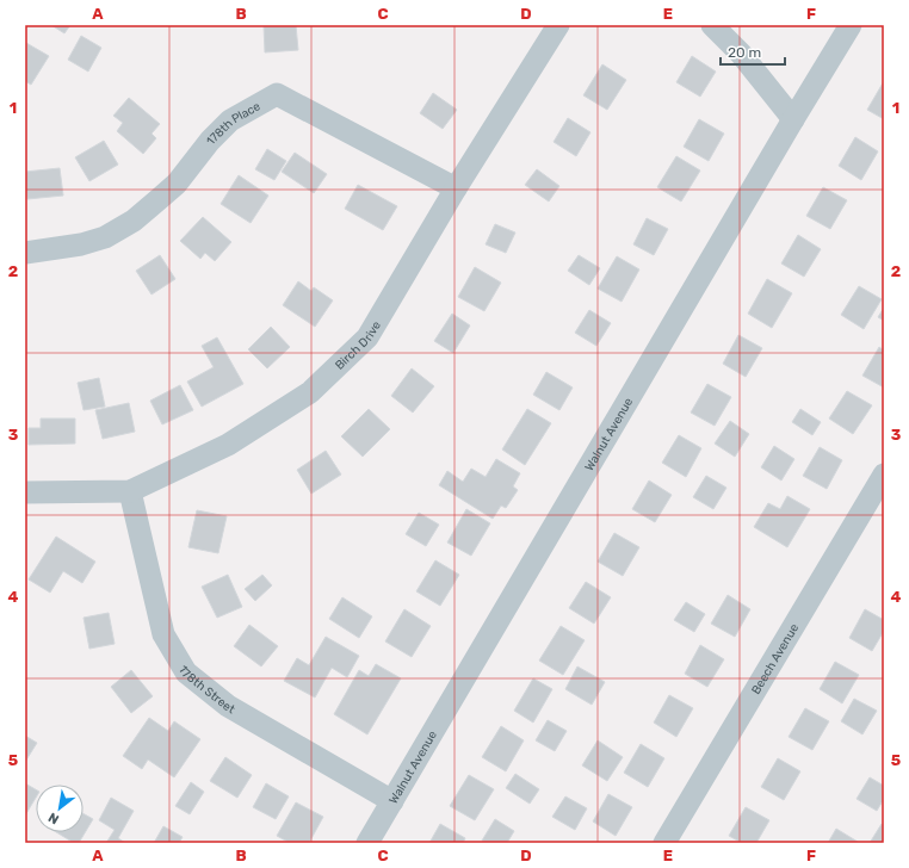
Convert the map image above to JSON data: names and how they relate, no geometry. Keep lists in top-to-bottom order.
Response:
{
  "streets": {
    "street": [
      "178th Place",
      "Birch Drive",
      "Walnut Avenue",
      "Beech Avenue",
      "178th Street"
    ]
  },
  "crossings": [
    ["178th Place", "Birch Drive"],
    ["Birch Drive", "178th Street"],
    ["Walnut Avenue", "178th Street"]
  ],
  "scale_bar": "20 m",
  "north": "bottom left",
  "grid": {
    "columns": [
      "A",
      "B",
      "C",
      "D",
      "E",
      "F"
    ],
    "rows": [
      "1",
      "2",
      "3",
      "4",
      "5"
    ]
  }
}
